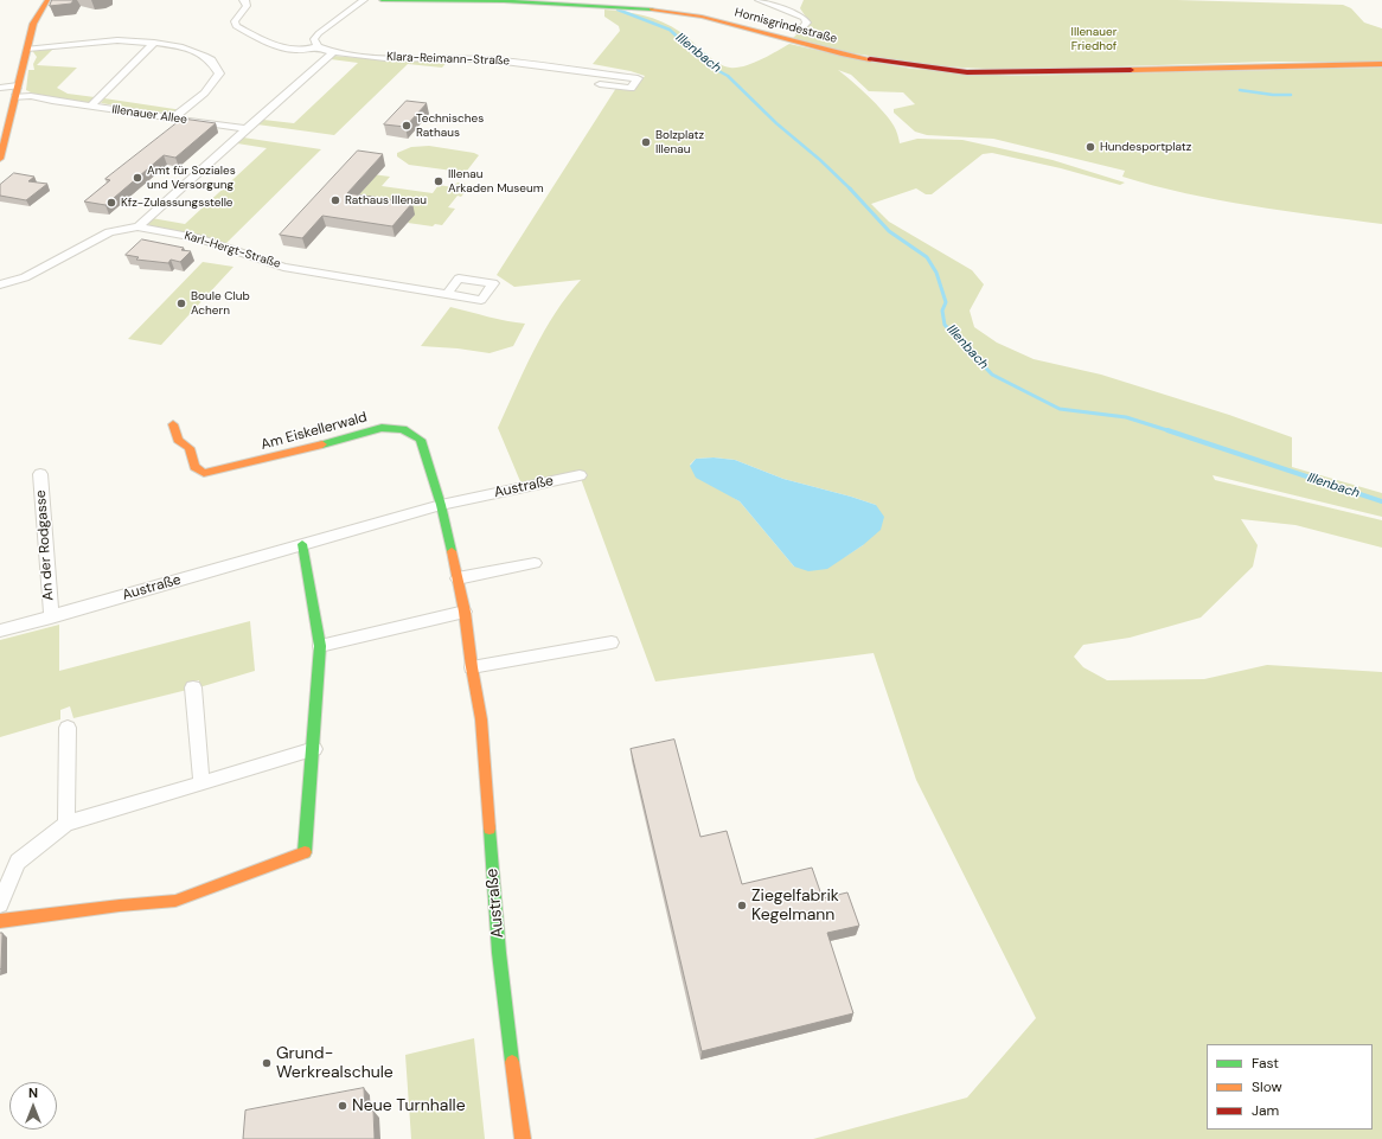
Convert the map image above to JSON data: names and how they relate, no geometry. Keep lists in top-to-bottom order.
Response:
{
  "streets": {
    "main road": ["Hornisgrindestraße", "Am Eiskellerwald", "Austraße"],
    "street": [
      "Klara-Reimann-Straße",
      "Illenauer Allee",
      "Karl-Hergt-Straße",
      "An der Rodgasse"
    ]
  },
  "crossings": [
    ["Am Eiskellerwald", "Austraße"],
    ["Austraße", "An der Rodgasse"]
  ],
  "water": ["Illenbach"],
  "parks": ["Illenauer Friedhof"],
  "places": [
    "Technisches Rathaus",
    "Bolzplatz Illenau",
    "Hundesportplatz",
    "Amt für Soziales und Versorgung",
    "Illenau Arkaden Museum",
    "Rathaus Illenau",
    "Kfz-Zulassungsstelle",
    "Boule Club Achern",
    "Ziegelfabrik Kegelmann",
    "Grund- Werkrealschule",
    "Neue Turnhalle"
  ],
  "legend": ["Fast", "Slow", "Jam"],
  "north": "top"
}
